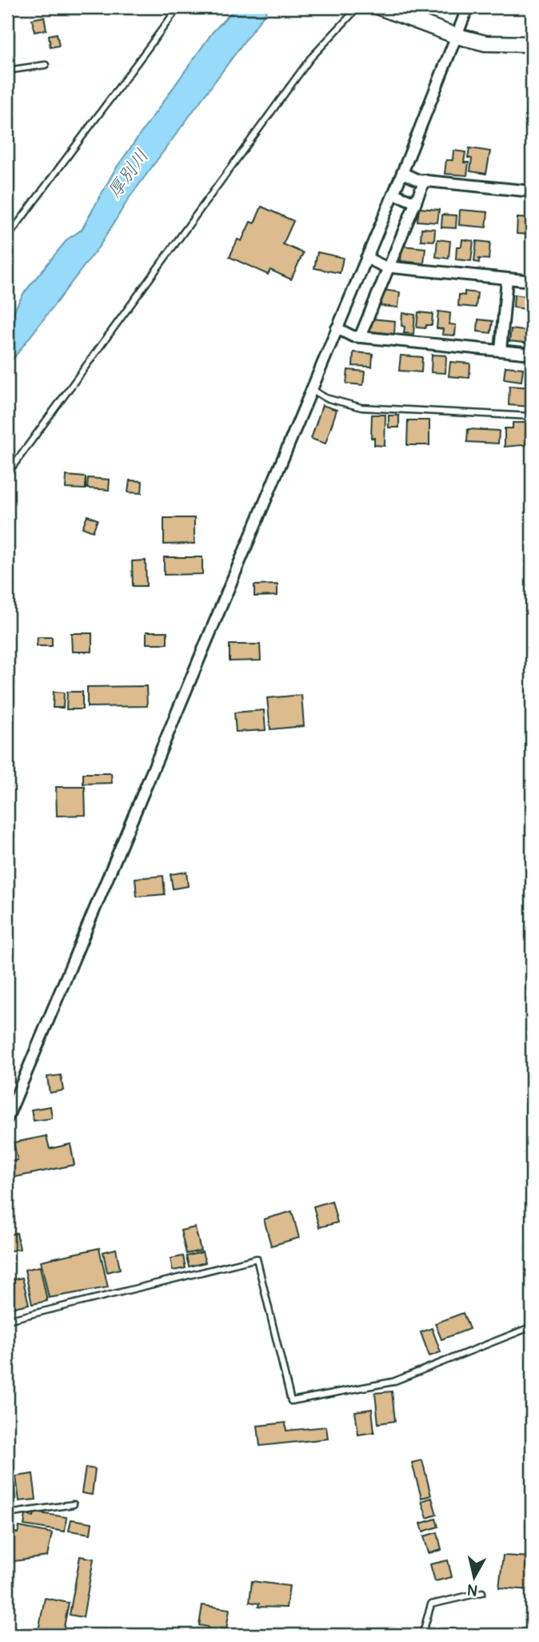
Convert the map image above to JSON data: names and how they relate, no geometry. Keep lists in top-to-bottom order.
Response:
{
  "water": ["厚別川"],
  "north": "bottom"
}
